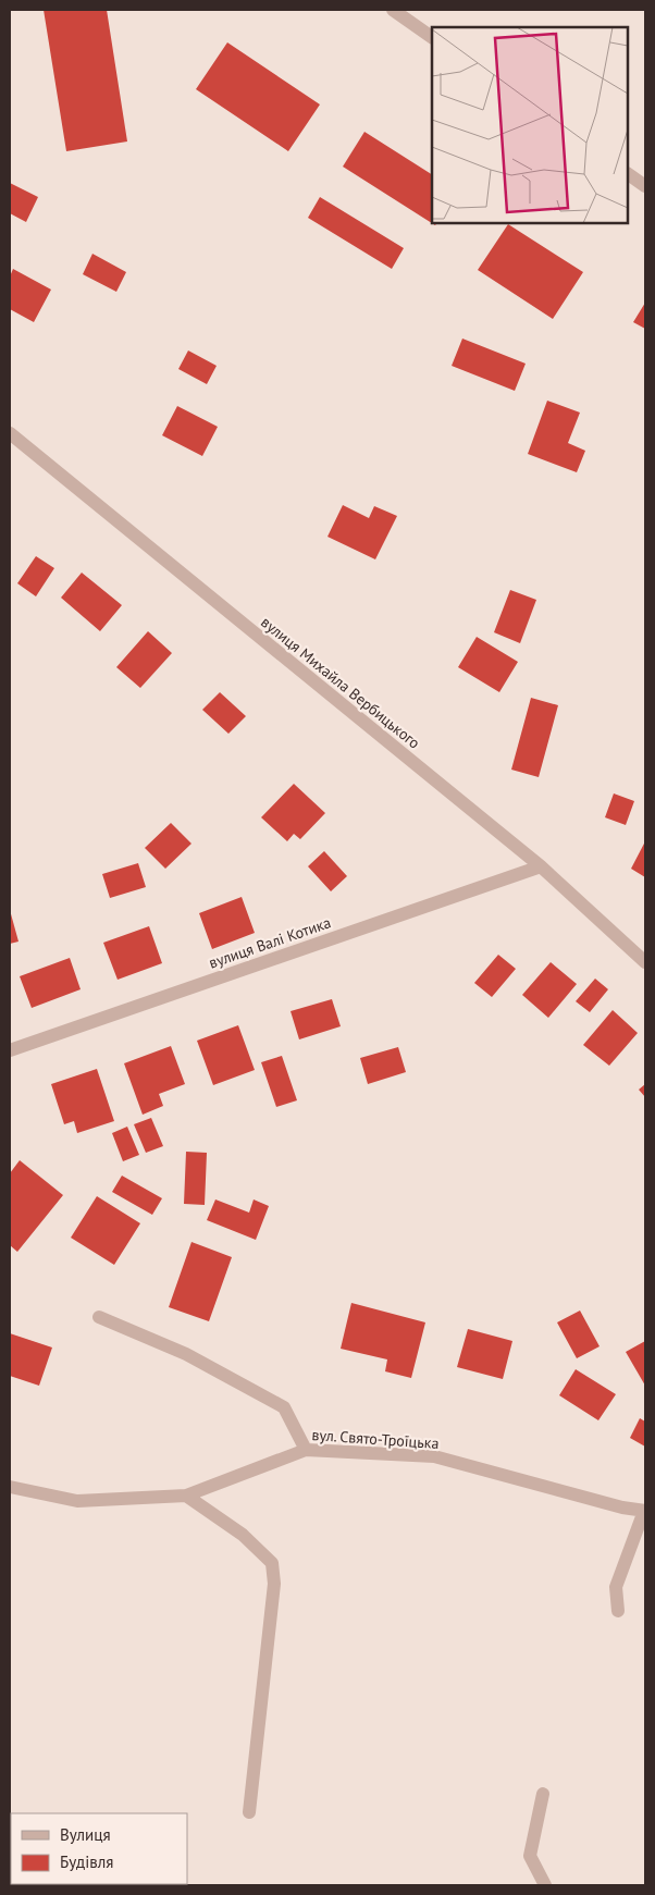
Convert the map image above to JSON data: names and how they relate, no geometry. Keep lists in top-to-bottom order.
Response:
{
  "streets": {
    "street": ["вулиця Михайла Вербицького", "вулиця Валі Котика", "вул. Свято-Троїцька"]
  },
  "crossings": [
    ["вулиця Михайла Вербицького", "вулиця Валі Котика"]
  ],
  "legend": ["Вулиця", "Будівля"]
}
